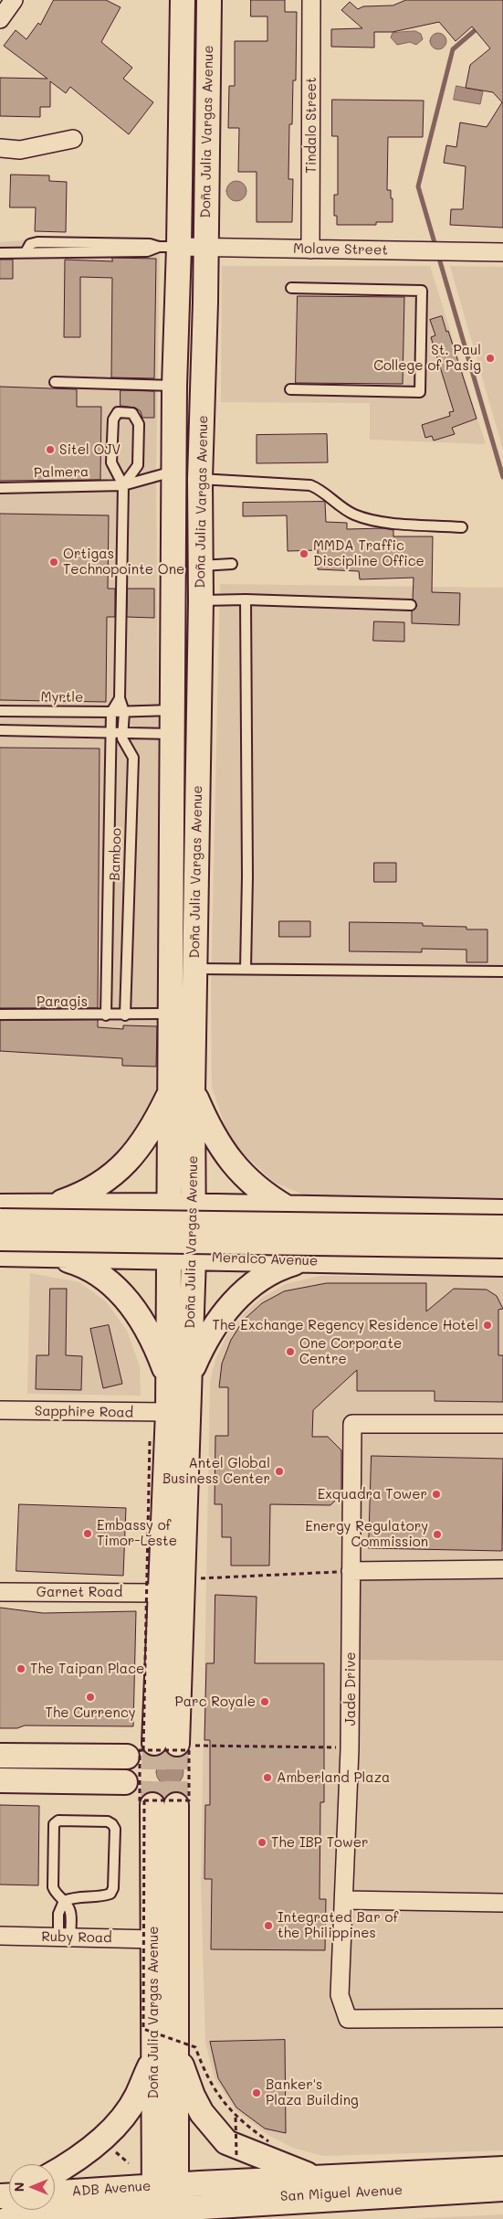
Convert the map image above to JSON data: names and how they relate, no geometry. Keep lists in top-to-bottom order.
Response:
{
  "streets": {
    "main road": [
      "Doña Julia Vargas Avenue",
      "Meralco Avenue",
      "ADB Avenue",
      "San Miguel Avenue"
    ],
    "street": [
      "Tindalo Street",
      "Molave Street",
      "Sapphire Road",
      "Garnet Road",
      "Jade Drive",
      "Ruby Road"
    ],
    "lane": [
      "Palmera",
      "Myrtle",
      "Bamboo",
      "Paragis"
    ]
  },
  "crossings": [
    ["Tindalo Street", "Molave Street"],
    ["Doña Julia Vargas Avenue", "Molave Street"],
    ["Doña Julia Vargas Avenue", "Palmera"],
    ["Doña Julia Vargas Avenue", "Myrtle"],
    ["Doña Julia Vargas Avenue", "Paragis"],
    ["Doña Julia Vargas Avenue", "Meralco Avenue"],
    ["Doña Julia Vargas Avenue", "Sapphire Road"],
    ["Doña Julia Vargas Avenue", "Garnet Road"],
    ["Doña Julia Vargas Avenue", "Ruby Road"],
    ["Doña Julia Vargas Avenue", "ADB Avenue"],
    ["Doña Julia Vargas Avenue", "San Miguel Avenue"],
    ["Palmera", "Bamboo"],
    ["Myrtle", "Bamboo"],
    ["Bamboo", "Paragis"],
    ["ADB Avenue", "San Miguel Avenue"]
  ],
  "places": [
    "St. Paul College of Pasig",
    "Sitel OJV",
    "MMDA Traffic Discipline Office",
    "Ortigas Technopointe One",
    "The Exchange Regency Residence Hotel",
    "One Corporate Centre",
    "Antel Global Business Center",
    "Exquadra Tower",
    "Embassy of Timor-Leste",
    "Energy Regulatory Commission",
    "The Taipan Place",
    "The Currency",
    "Parc Royale",
    "Amberland Plaza",
    "The IBP Tower",
    "Integrated Bar of the Philippines",
    "Banker's Plaza Building"
  ],
  "north": "left"
}
